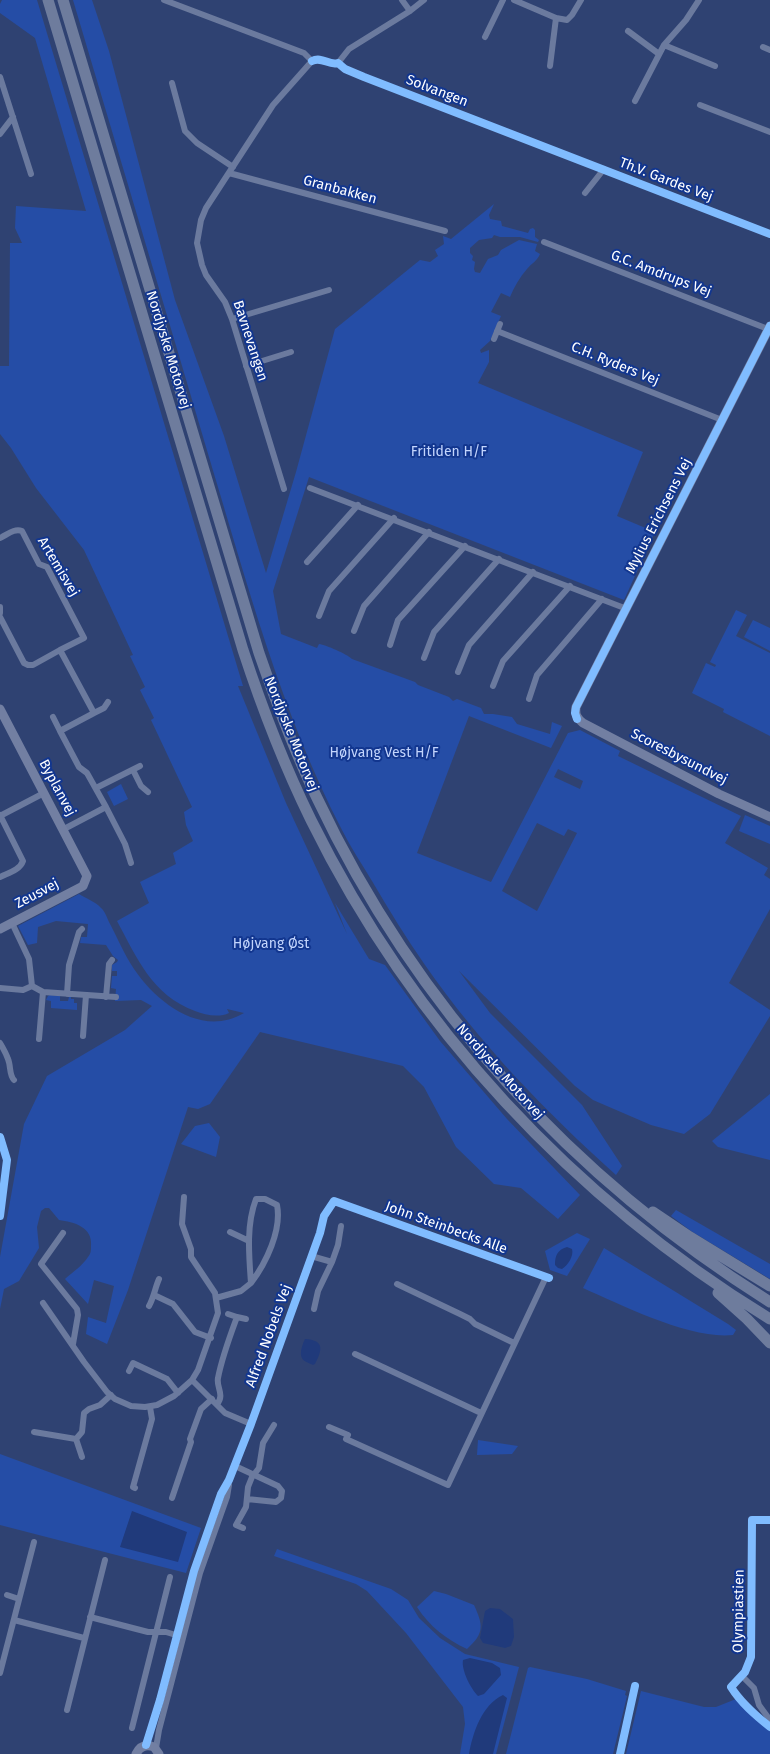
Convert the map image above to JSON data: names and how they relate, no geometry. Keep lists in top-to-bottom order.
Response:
{
  "streets": {
    "highway": ["Nordjyske Motorvej"],
    "street": [
      "Solvangen",
      "Th.V. Gardes Vej",
      "Granbakken",
      "G.C. Amdrups Vej",
      "Bavnevangen",
      "C.H. Ryders Vej",
      "Mylius Erichsens Vej",
      "Artemisvej",
      "Scoresbysundvej",
      "Byplanvej",
      "Zeusvej",
      "John Steinbecks Alle",
      "Alfred Nobels Vej"
    ],
    "cycle path": ["Olympiastien"]
  },
  "crossings": [
    ["Solvangen", "Th.V. Gardes Vej"],
    ["Solvangen", "Bavnevangen"],
    ["Granbakken", "Bavnevangen"],
    ["G.C. Amdrups Vej", "Mylius Erichsens Vej"],
    ["C.H. Ryders Vej", "Mylius Erichsens Vej"],
    ["Mylius Erichsens Vej", "Scoresbysundvej"],
    ["Byplanvej", "Zeusvej"],
    ["John Steinbecks Alle", "Alfred Nobels Vej"]
  ],
  "parks": ["Fritiden H/F", "Højvang Vest H/F", "Højvang Øst"]
}
